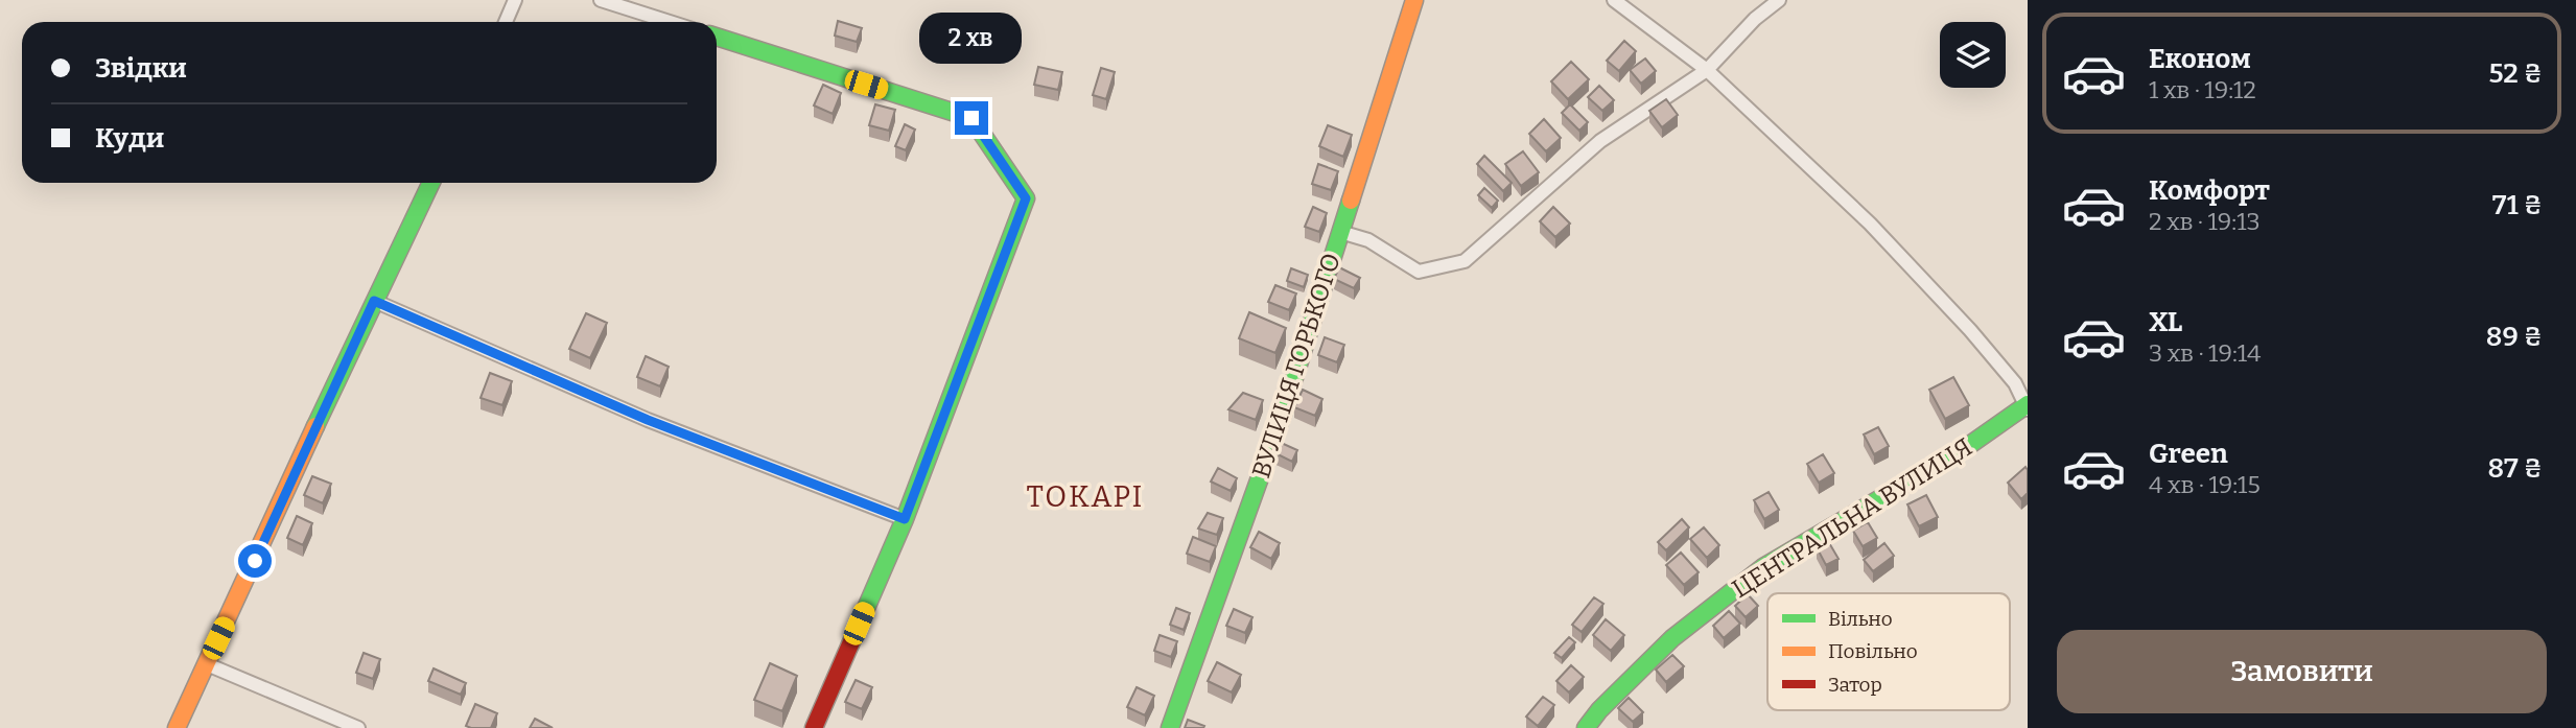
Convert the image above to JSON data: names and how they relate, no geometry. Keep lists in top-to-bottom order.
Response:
{
  "streets": {
    "street": ["ВУЛИЦЯ ГОРЬКОГО", "ЦЕНТРАЛЬНА ВУЛИЦЯ"]
  },
  "districts": ["ТОКАРІ"],
  "legend": ["Вільно", "Повільно", "Затор"],
  "page": {
    "bubble": "2 хв",
    "list": [
      {
        "name": "Економ",
        "note": "1 хв · 19:12",
        "value": "52 ₴"
      },
      {
        "name": "Комфорт",
        "note": "2 хв · 19:13",
        "value": "71 ₴"
      },
      {
        "name": "XL",
        "note": "3 хв · 19:14",
        "value": "89 ₴"
      },
      {
        "name": "Green",
        "note": "4 хв · 19:15",
        "value": "87 ₴"
      }
    ],
    "banner": ["Звідки", "Куди"],
    "buttons": "Замовити"
  }
}
